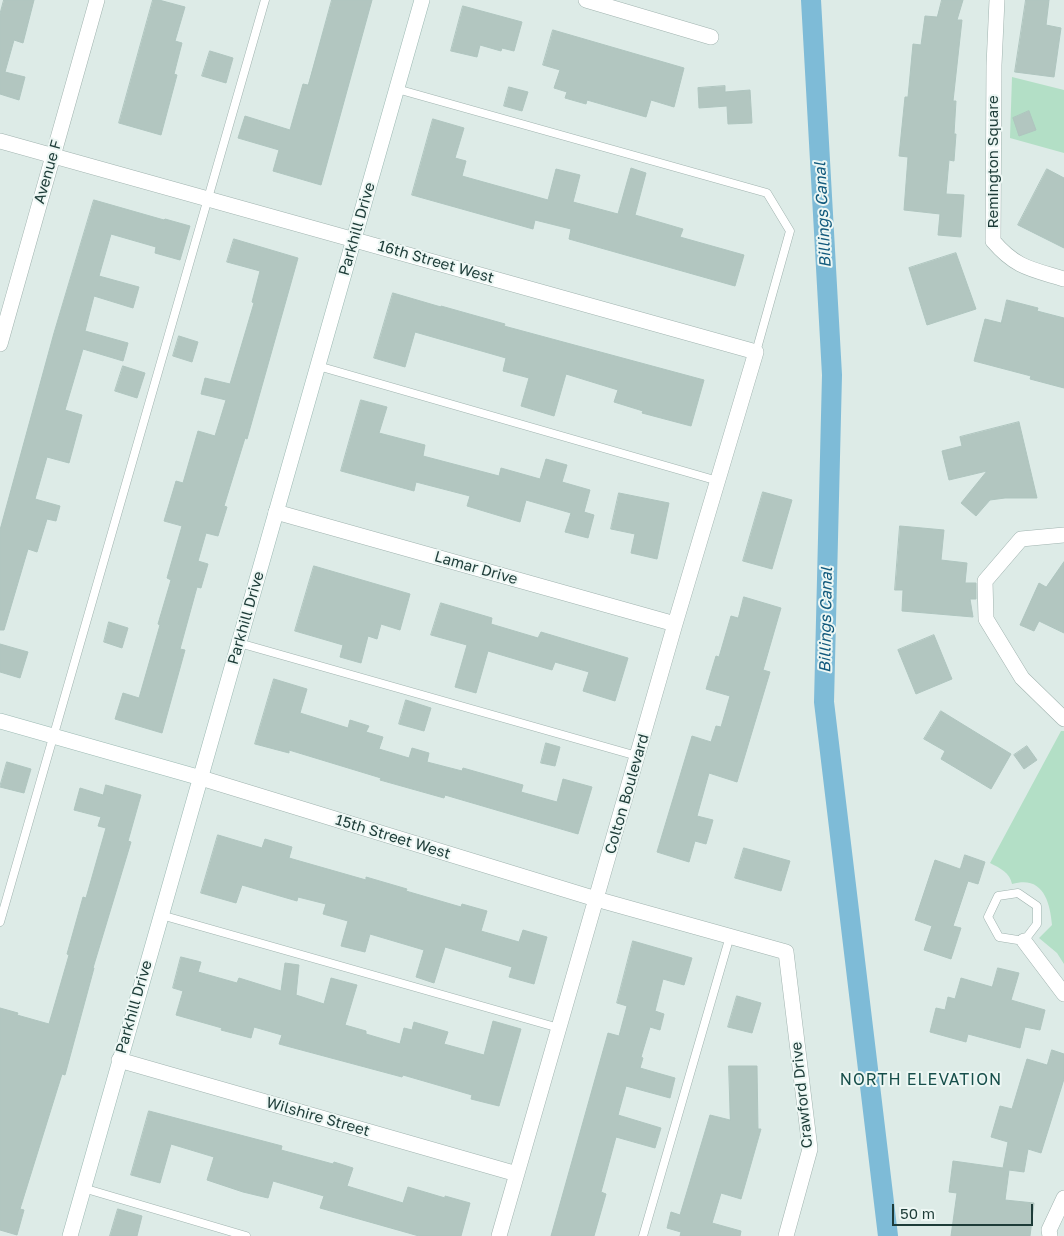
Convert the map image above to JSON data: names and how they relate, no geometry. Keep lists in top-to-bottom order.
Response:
{
  "streets": {
    "street": [
      "Remington Square",
      "Avenue F",
      "Parkhill Drive",
      "16th Street West",
      "Lamar Drive",
      "Colton Boulevard",
      "15th Street West",
      "Crawford Drive",
      "Wilshire Street"
    ]
  },
  "crossings": [
    ["Avenue F", "16th Street West"],
    ["Parkhill Drive", "16th Street West"],
    ["Parkhill Drive", "Lamar Drive"],
    ["Parkhill Drive", "15th Street West"],
    ["Parkhill Drive", "Wilshire Street"],
    ["16th Street West", "Colton Boulevard"],
    ["Lamar Drive", "Colton Boulevard"],
    ["Colton Boulevard", "15th Street West"],
    ["Colton Boulevard", "Wilshire Street"],
    ["15th Street West", "Crawford Drive"]
  ],
  "districts": ["NORTH ELEVATION"],
  "water": ["Billings Canal"],
  "scale_bar": "50 m"
}
